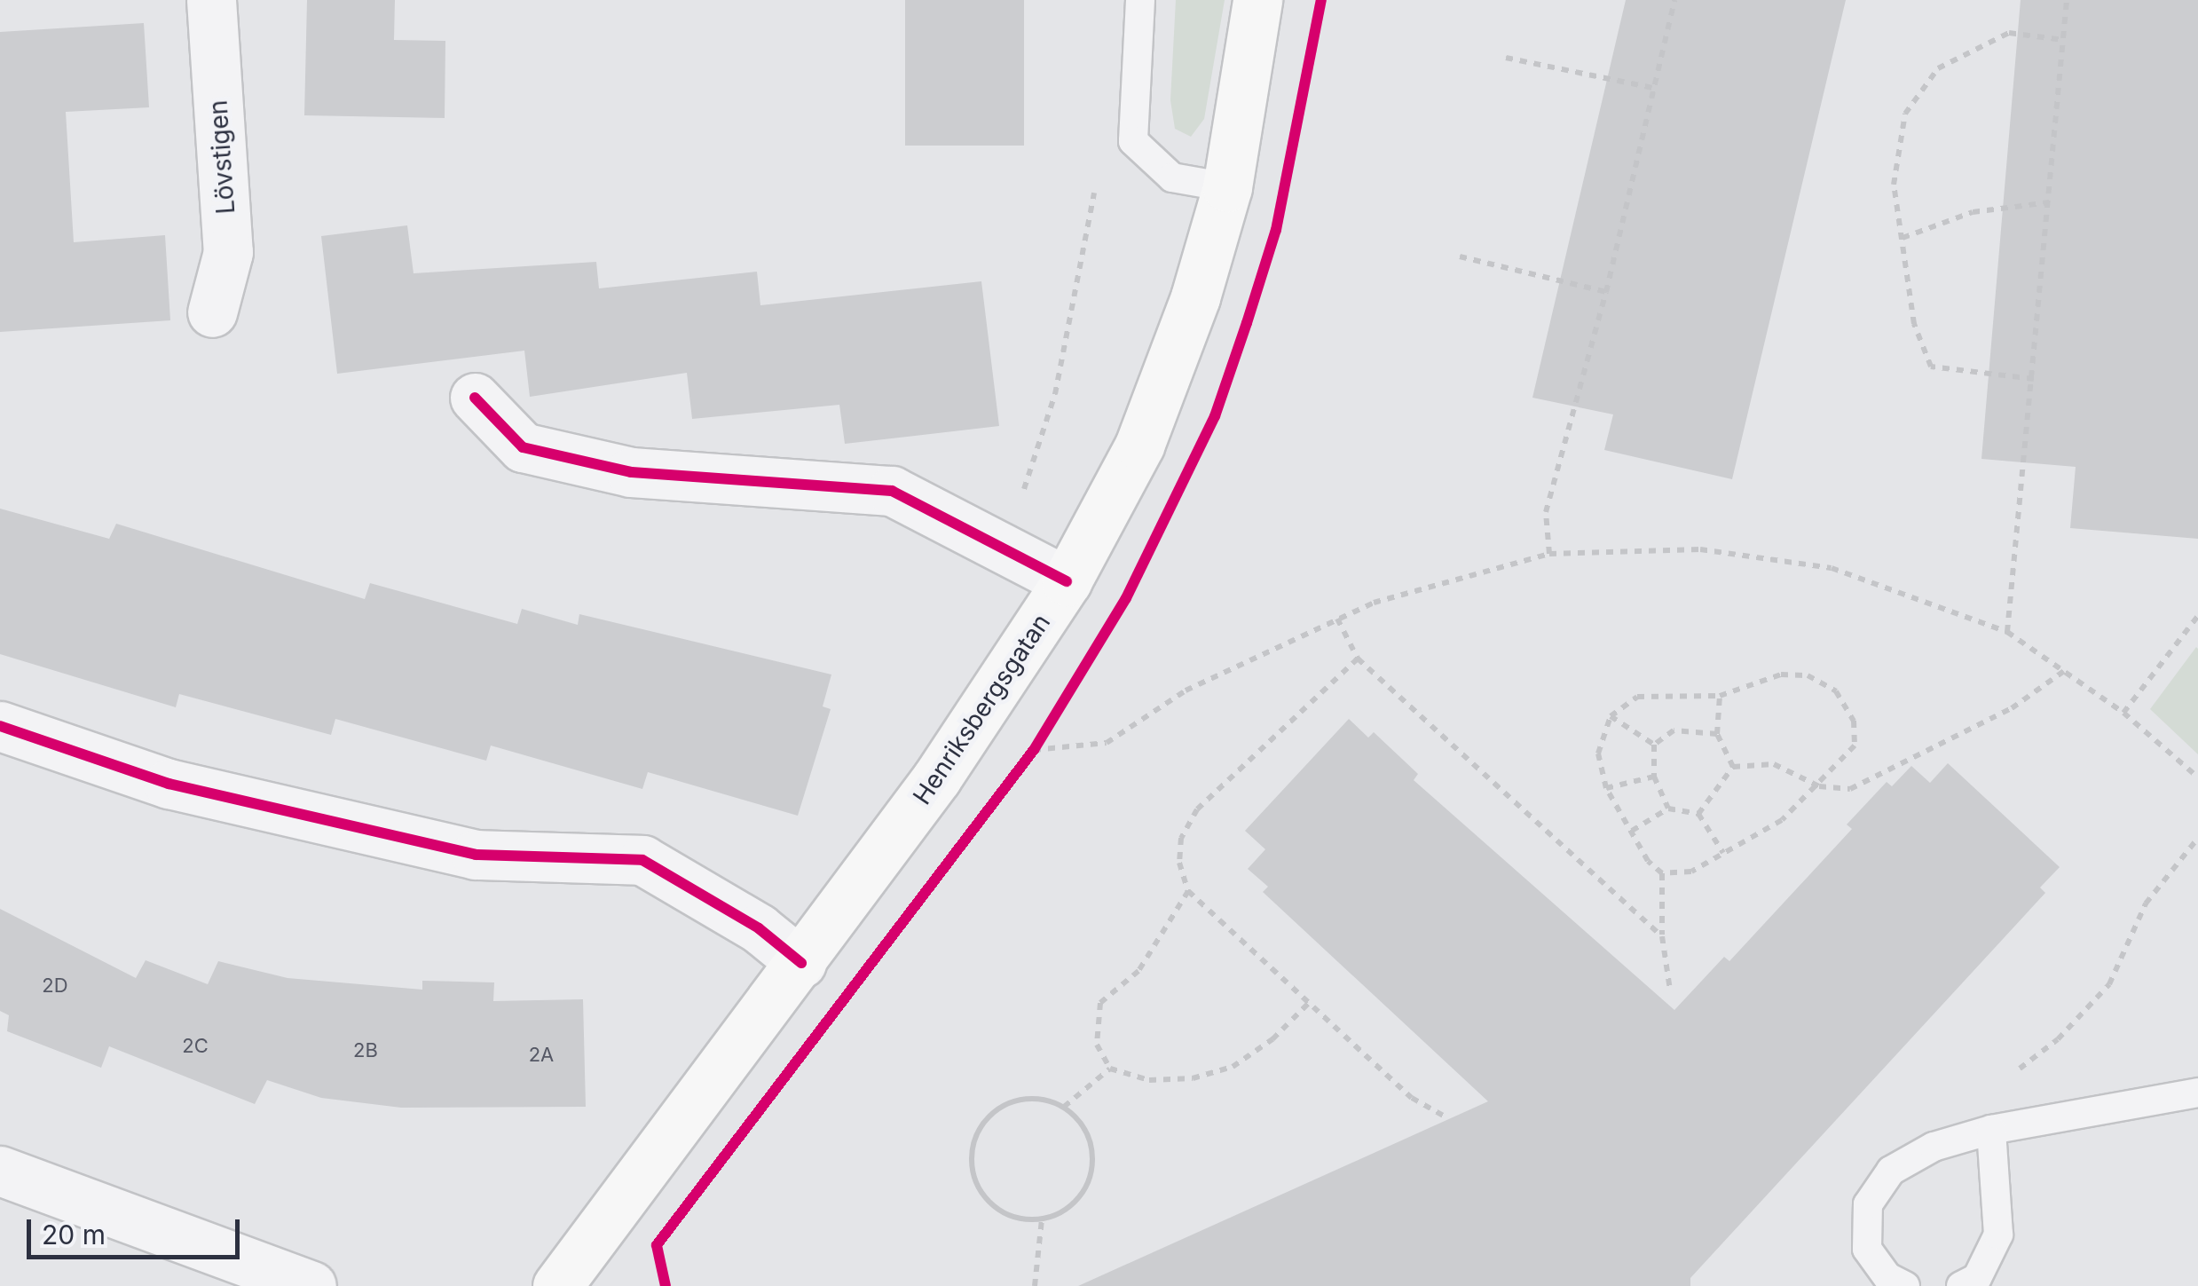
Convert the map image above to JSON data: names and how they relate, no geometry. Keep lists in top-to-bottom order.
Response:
{
  "streets": {
    "main road": ["Henriksbergsgatan"],
    "street": ["Lövstigen"]
  },
  "house_numbers": [
    "2D",
    "2C",
    "2B",
    "2A"
  ],
  "scale_bar": "20 m"
}
